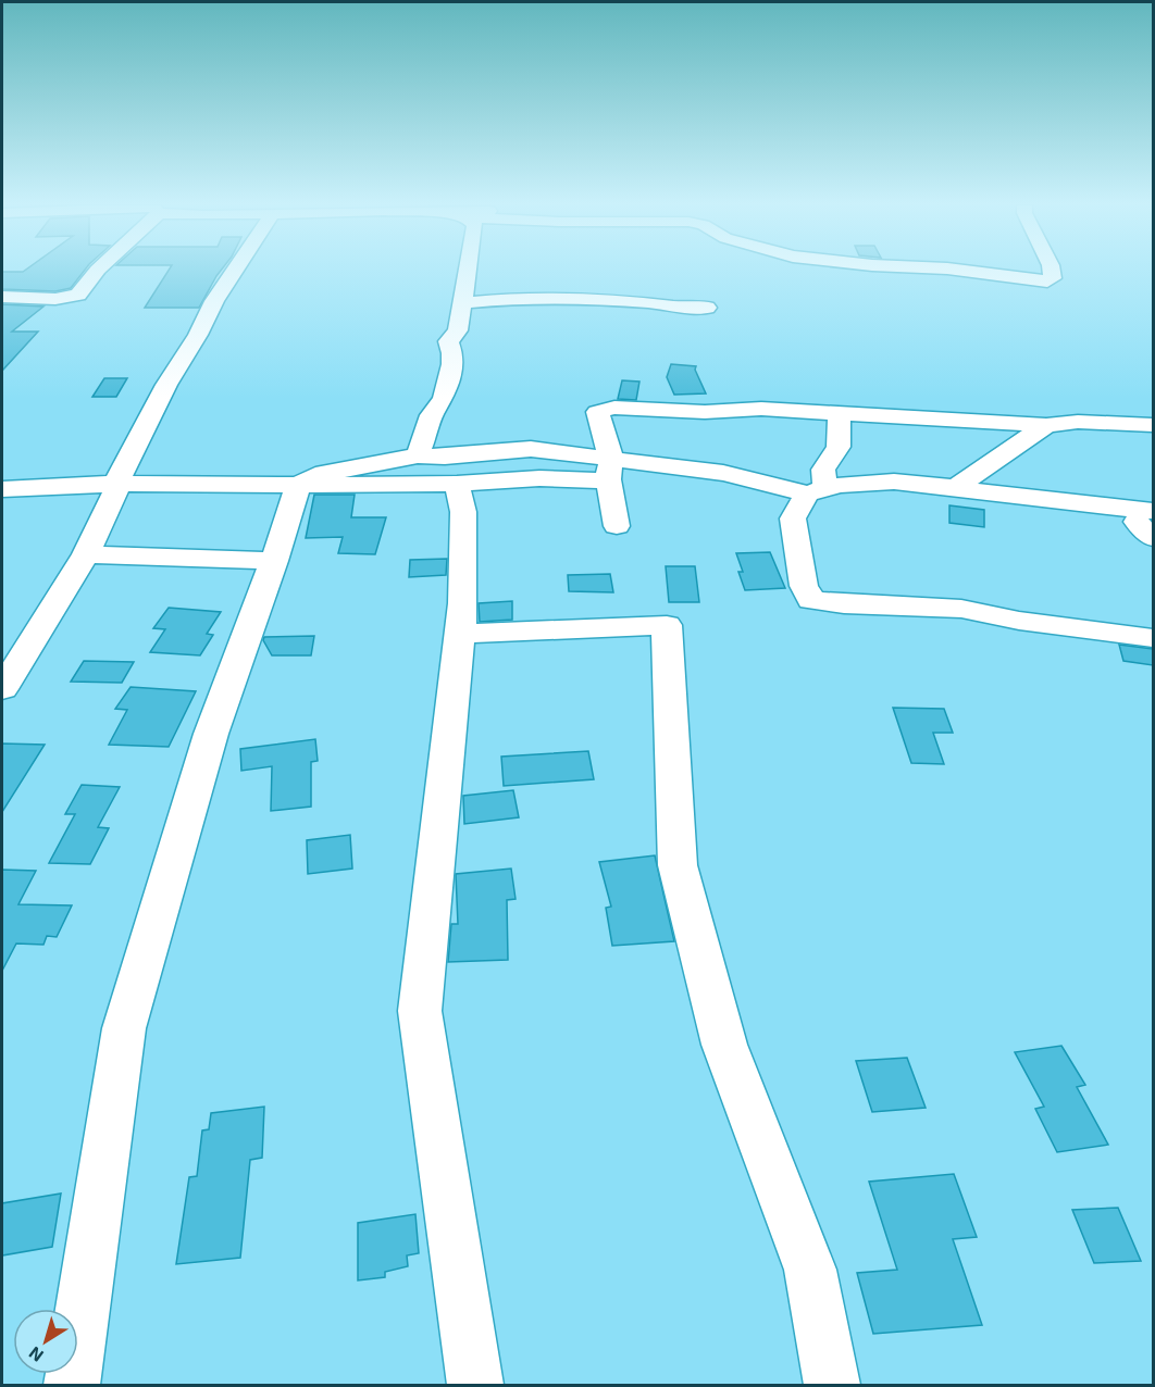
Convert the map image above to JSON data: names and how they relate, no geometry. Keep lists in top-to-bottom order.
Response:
{
  "north": "bottom left"
}
